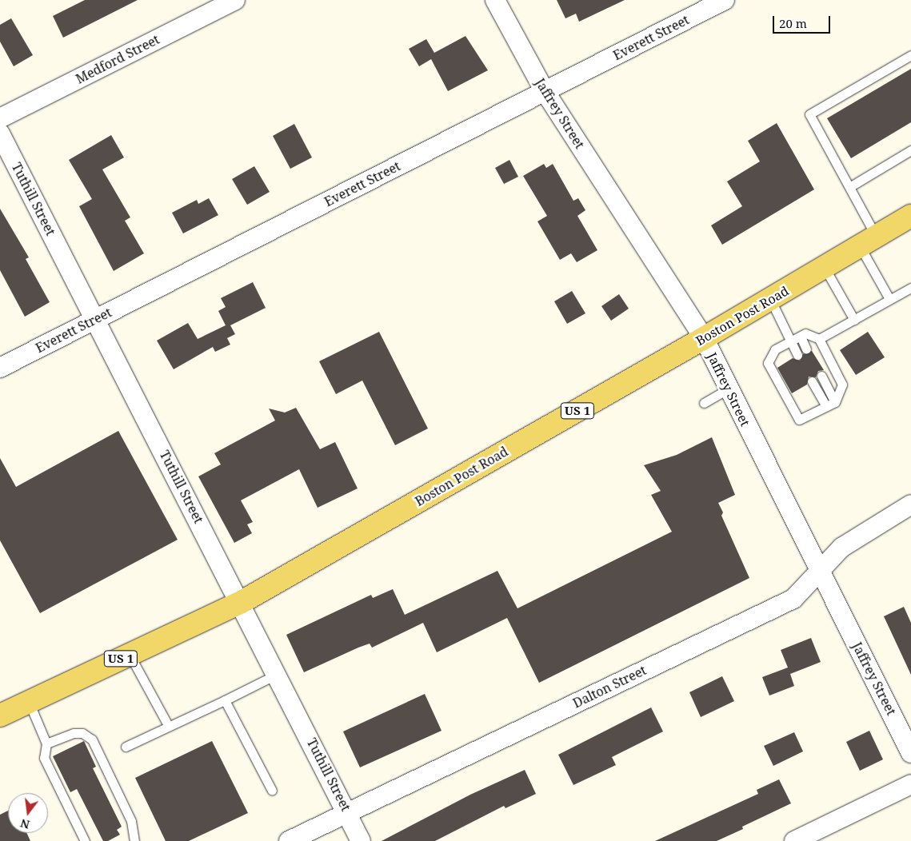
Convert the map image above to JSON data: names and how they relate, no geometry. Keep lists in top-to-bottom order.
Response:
{
  "streets": {
    "main road": ["Boston Post Road", "US 1"],
    "street": [
      "Everett Street",
      "Medford Street",
      "Jaffrey Street",
      "Tuthill Street",
      "Dalton Street"
    ]
  },
  "crossings": [
    ["Everett Street", "Jaffrey Street"],
    ["Everett Street", "Tuthill Street"],
    ["Jaffrey Street", "Boston Post Road"],
    ["Jaffrey Street", "Dalton Street"],
    ["Tuthill Street", "Boston Post Road"],
    ["Tuthill Street", "Dalton Street"]
  ],
  "scale_bar": "20 m",
  "north": "bottom"
}
